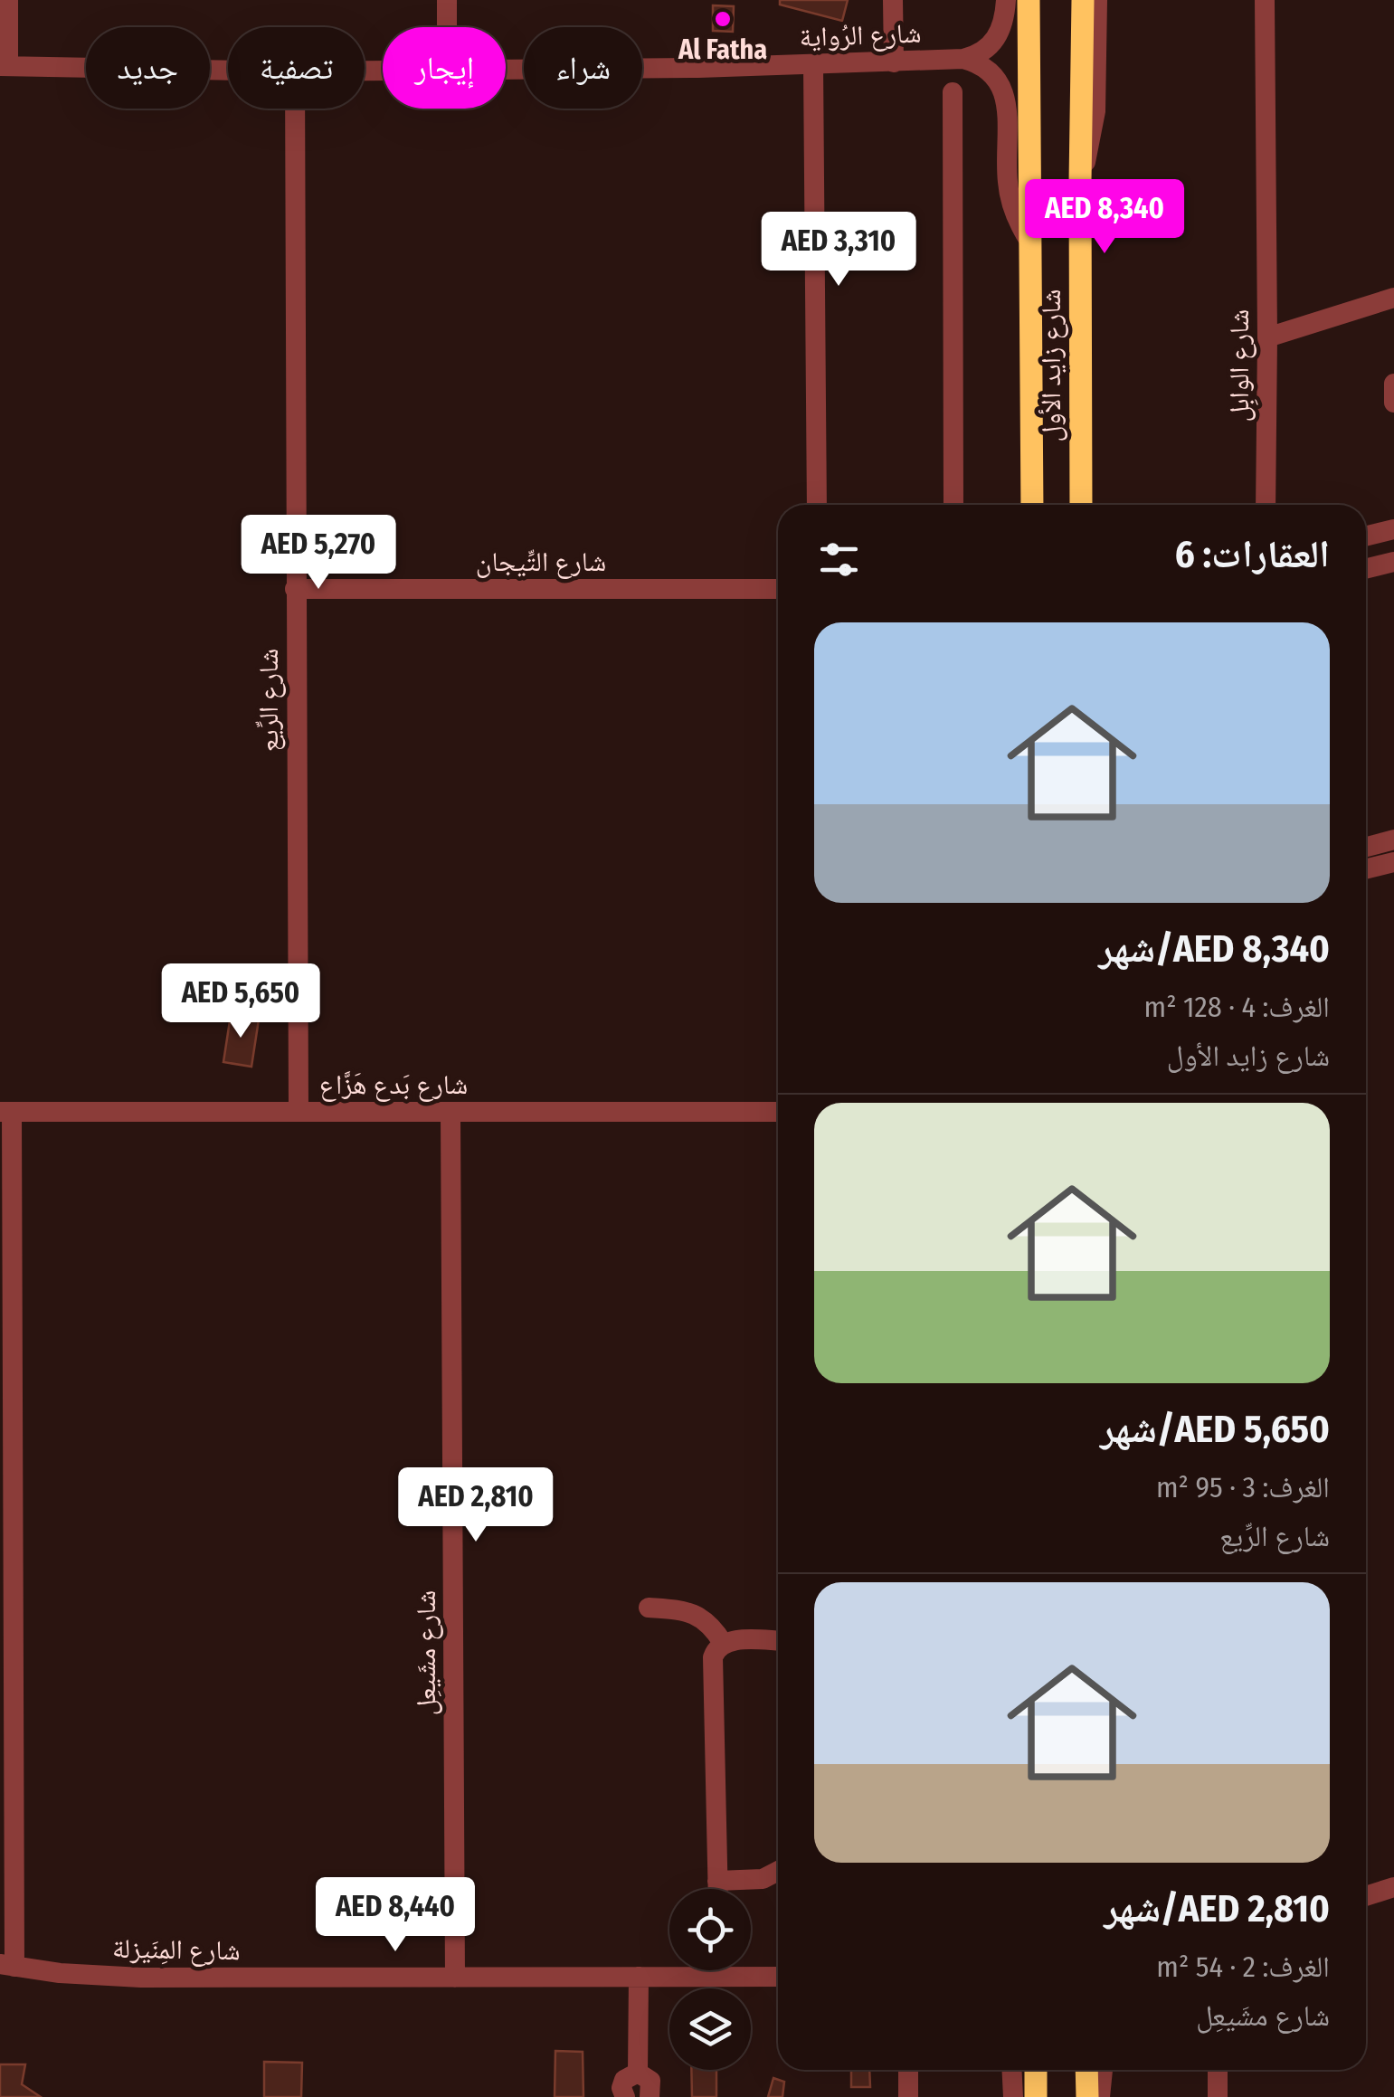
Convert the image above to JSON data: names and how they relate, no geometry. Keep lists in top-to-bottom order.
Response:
{
  "streets": {
    "main road": ["شارع زايد الأول"],
    "street": [
      "شارع الرُواية",
      "شارع الوابِل",
      "شارع التِّيجان",
      "شارع الرِّيع",
      "شارع بَدع هَزَّاع",
      "شارع مشَيعِل",
      "شارع المِنَيزلة"
    ]
  },
  "crossings": [
    ["شارع التِّيجان", "شارع الرِّيع"],
    ["شارع الرِّيع", "شارع بَدع هَزَّاع"],
    ["شارع بَدع هَزَّاع", "شارع مشَيعِل"],
    ["شارع مشَيعِل", "شارع المِنَيزلة"]
  ],
  "places": ["Al Fatha"],
  "page": {
    "chip": [
      "شراء",
      "إيجار",
      "تصفية",
      "جديد"
    ],
    "price": [
      "AED 8,340",
      "AED 3,310",
      "AED 5,270",
      "AED 5,650",
      "AED 2,810",
      "AED 8,440"
    ],
    "heading": "العقارات: 6",
    "list": [
      {
        "name": "AED 8,340/شهر",
        "note": "الغرف: 4 · 128 m² · شارع زايد الأول"
      },
      {
        "name": "AED 5,650/شهر",
        "note": "الغرف: 3 · 95 m² · شارع الرِّيع"
      },
      {
        "name": "AED 2,810/شهر",
        "note": "الغرف: 2 · 54 m² · شارع مشَيعِل"
      }
    ]
  }
}
